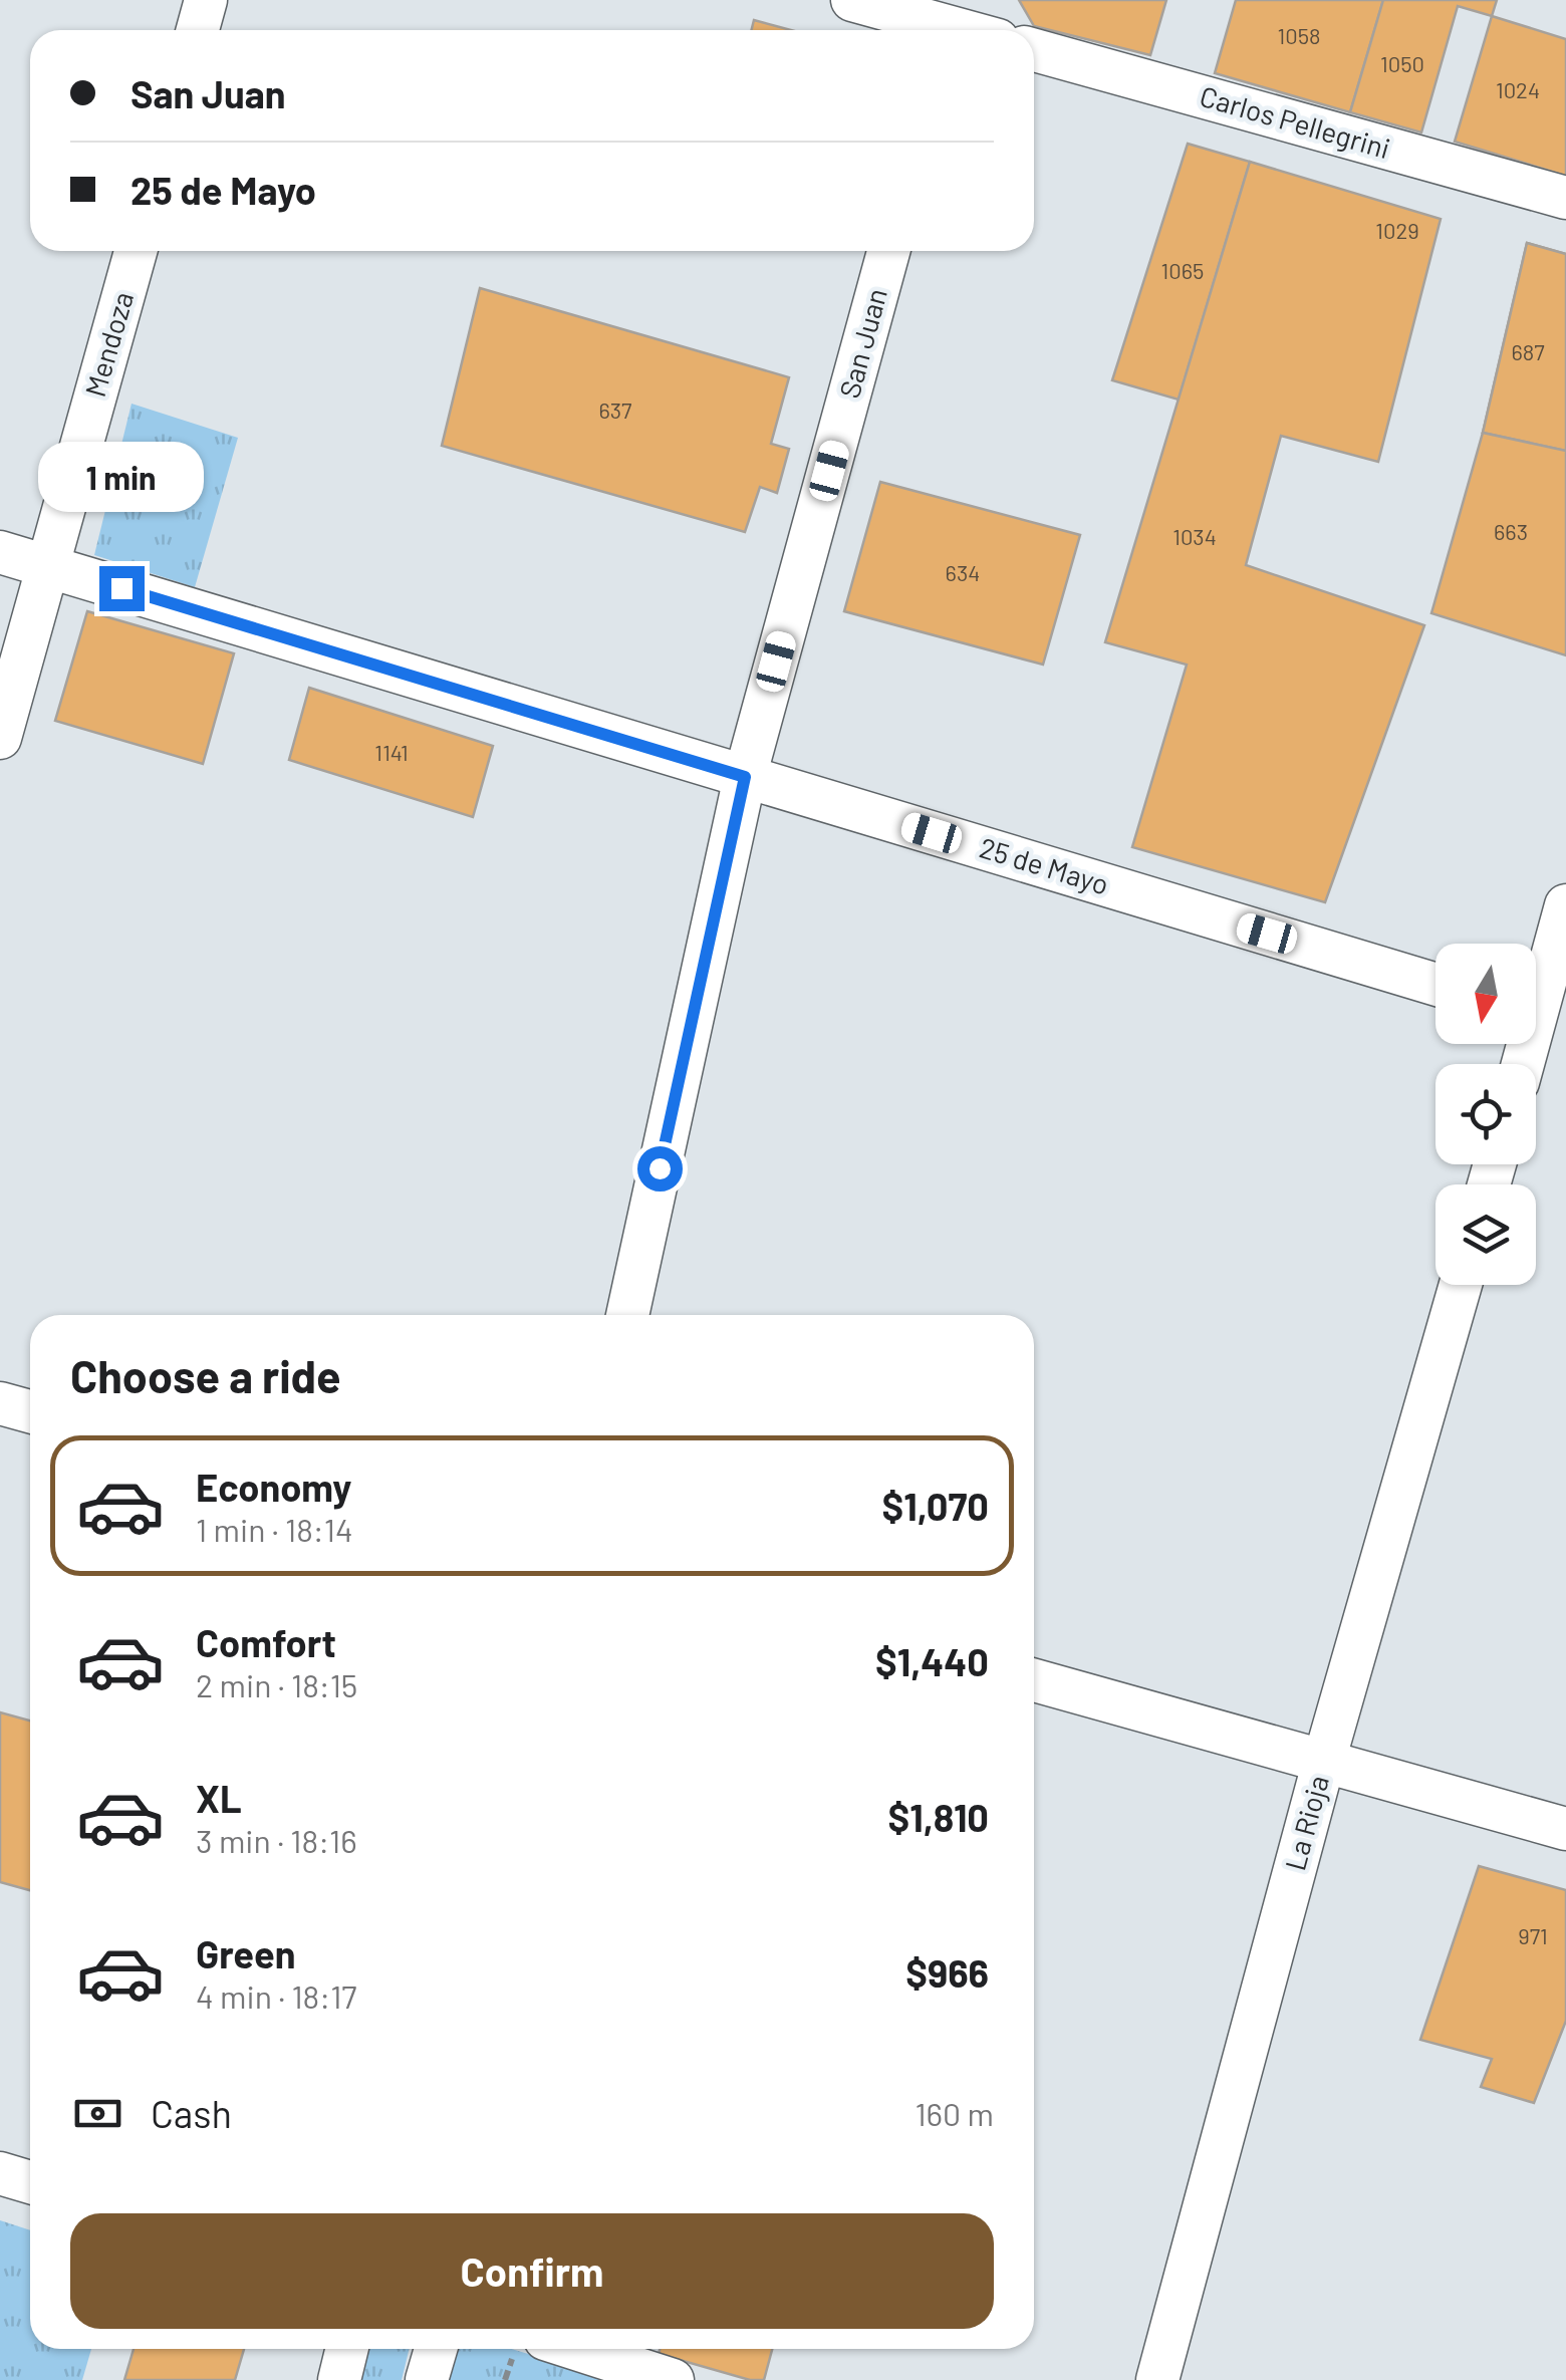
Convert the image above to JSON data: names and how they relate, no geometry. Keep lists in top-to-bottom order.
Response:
{
  "streets": {
    "street": [
      "Carlos Pellegrini",
      "San Juan",
      "Mendoza",
      "25 de Mayo",
      "La Rioja"
    ]
  },
  "crossings": [
    ["San Juan", "25 de Mayo"],
    ["Mendoza", "25 de Mayo"]
  ],
  "house_numbers": [
    "1058",
    "1050",
    "1024",
    "1029",
    "1065",
    "687",
    "637",
    "663",
    "1034",
    "634",
    "1141",
    "971"
  ],
  "north": "bottom",
  "page": {
    "banner": ["San Juan", "25 de Mayo"],
    "bubble": "1 min",
    "heading": "Choose a ride",
    "list": [
      {
        "name": "Economy",
        "note": "1 min · 18:14",
        "value": "$1,070"
      },
      {
        "name": "Comfort",
        "note": "2 min · 18:15",
        "value": "$1,440"
      },
      {
        "name": "XL",
        "note": "3 min · 18:16",
        "value": "$1,810"
      },
      {
        "name": "Green",
        "note": "4 min · 18:17",
        "value": "$966"
      }
    ],
    "pay": ["Cash", "160 m"],
    "buttons": "Confirm"
  }
}
